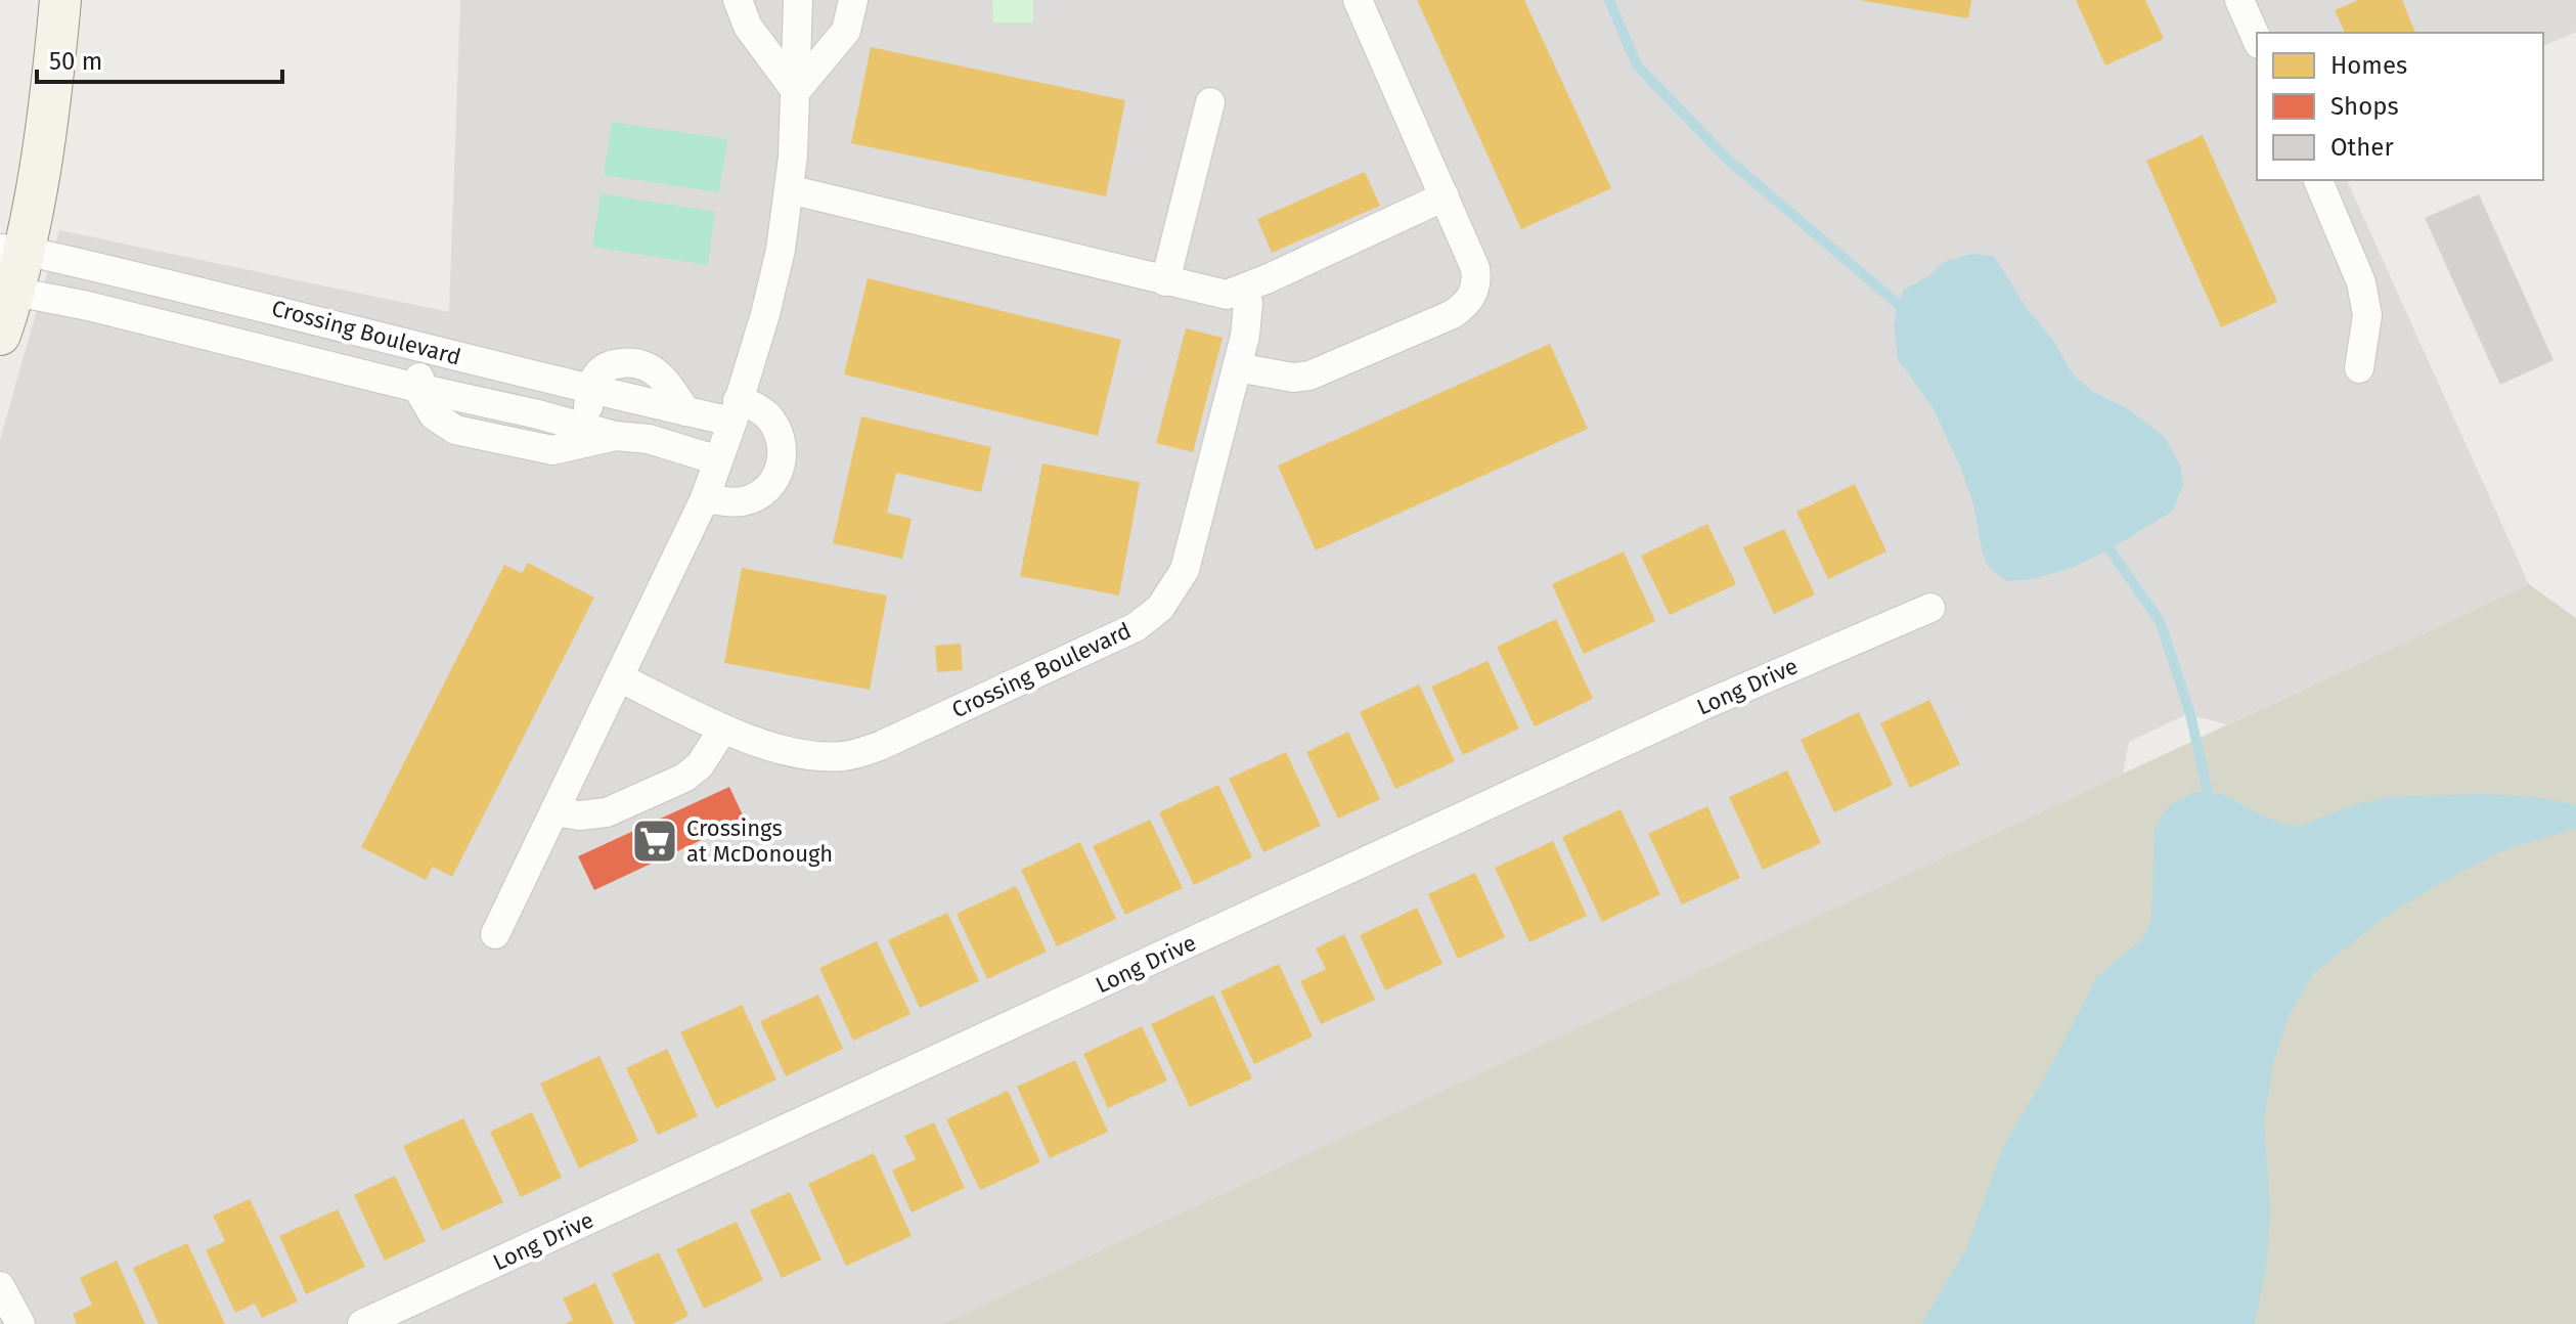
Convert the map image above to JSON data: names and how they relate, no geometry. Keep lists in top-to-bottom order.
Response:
{
  "streets": {
    "street": ["Crossing Boulevard", "Long Drive"]
  },
  "places": {
    "supermarket": ["Crossings at McDonough"]
  },
  "legend": ["Homes", "Shops", "Other"],
  "scale_bar": "50 m"
}
